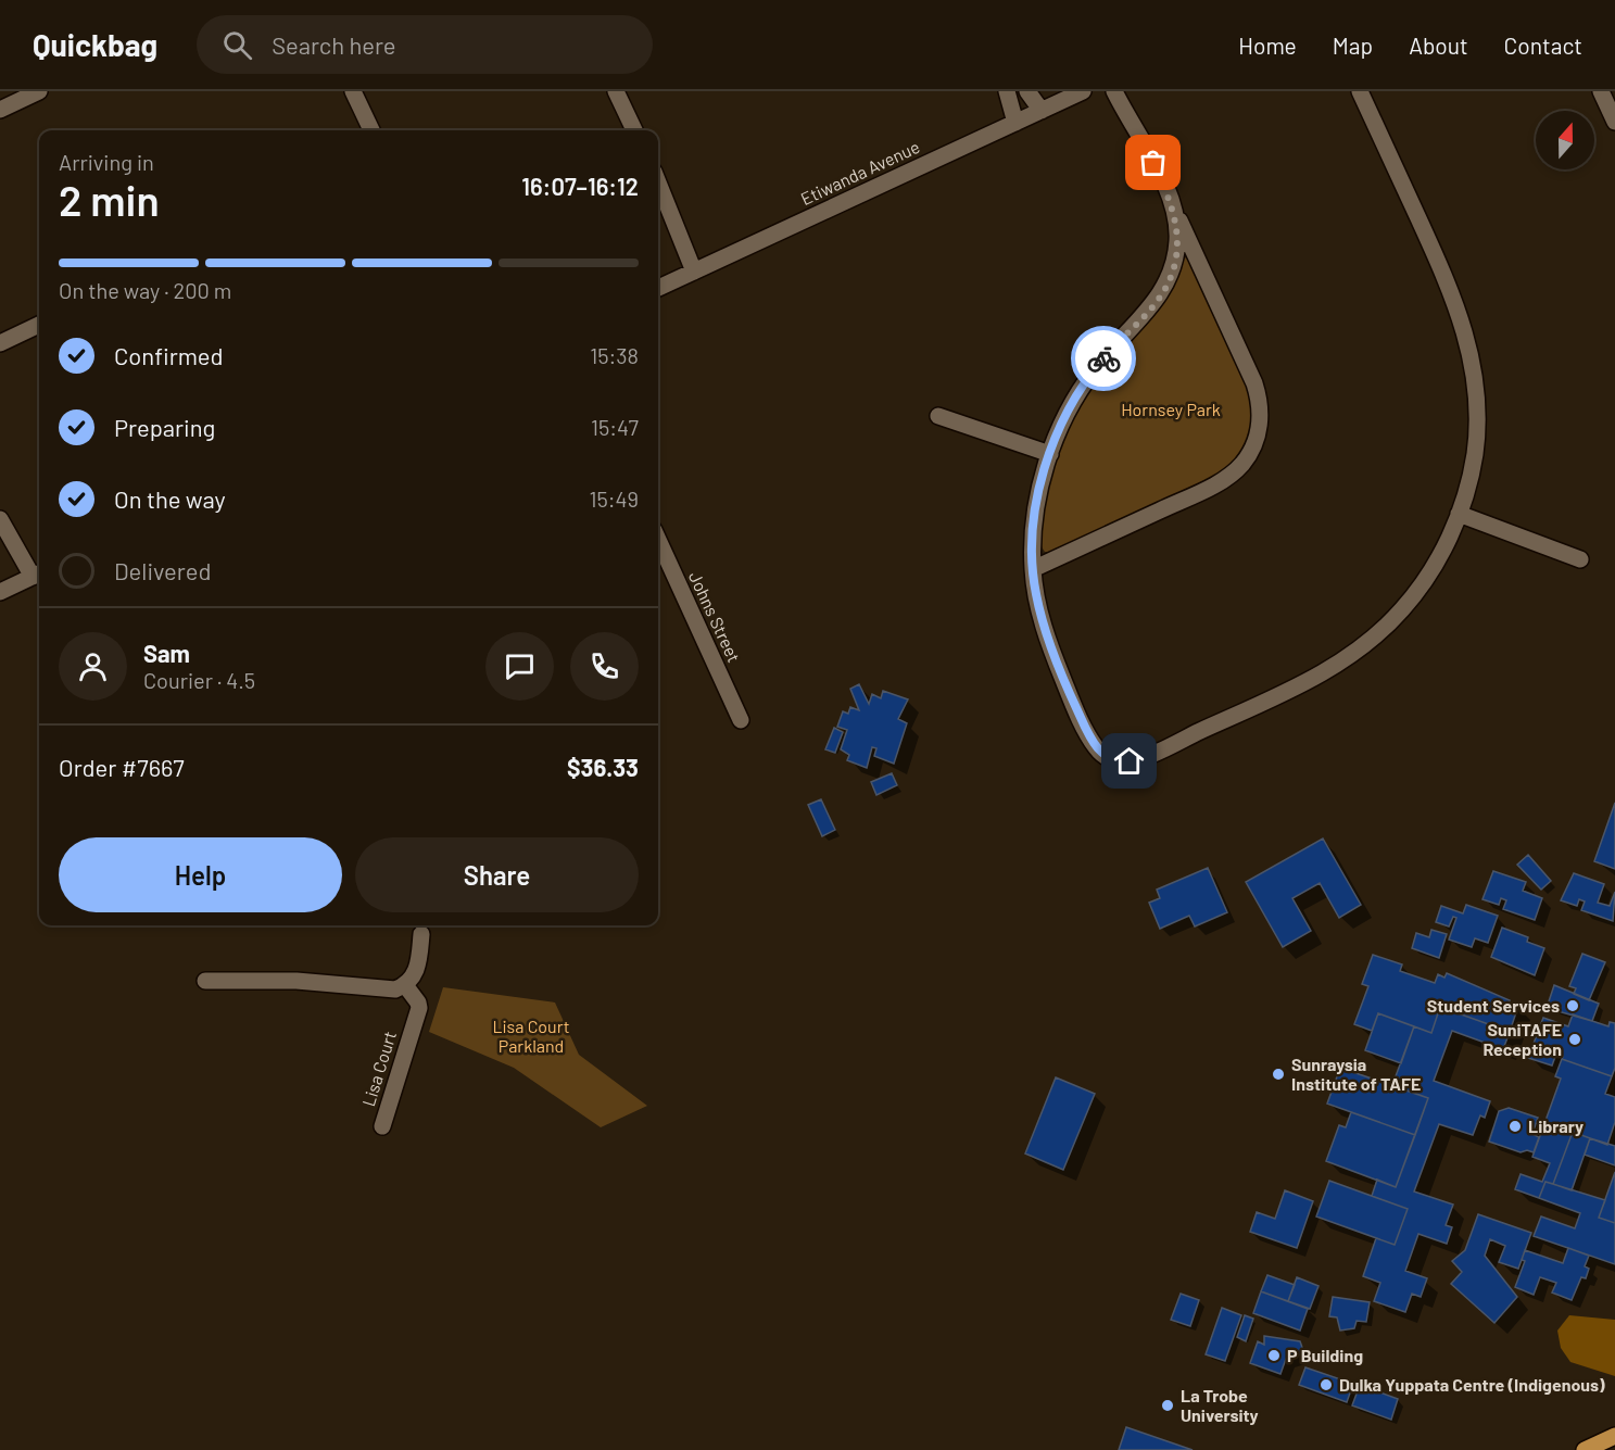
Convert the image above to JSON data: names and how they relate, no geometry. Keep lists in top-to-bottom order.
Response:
{
  "streets": {
    "street": ["Etiwanda Avenue", "Johns Street", "Lisa Court"]
  },
  "parks": ["Hornsey Park", "Lisa Court Parkland"],
  "places": [
    "Student Services",
    "SuniTAFE Reception",
    "Sunraysia Institute of TAFE",
    "Library",
    "P Building",
    "Dulka Yuppata Centre (Indigenous)",
    "La Trobe University"
  ],
  "north": "top",
  "page": {
    "header": "Quickbag",
    "search": "Search here",
    "nav": [
      "Home",
      "Map",
      "About",
      "Contact"
    ],
    "heading": ["2 min", "Arriving in", "16:07–16:12"],
    "panel": [
      "Sam",
      "Courier · 4.5",
      "Order #7667",
      "$36.33"
    ],
    "bar": "On the way · 200 m",
    "list": [
      ["Confirmed", "15:38"],
      ["Preparing", "15:47"],
      ["On the way", "15:49"],
      "Delivered"
    ],
    "buttons": ["Help", "Share"]
  }
}
